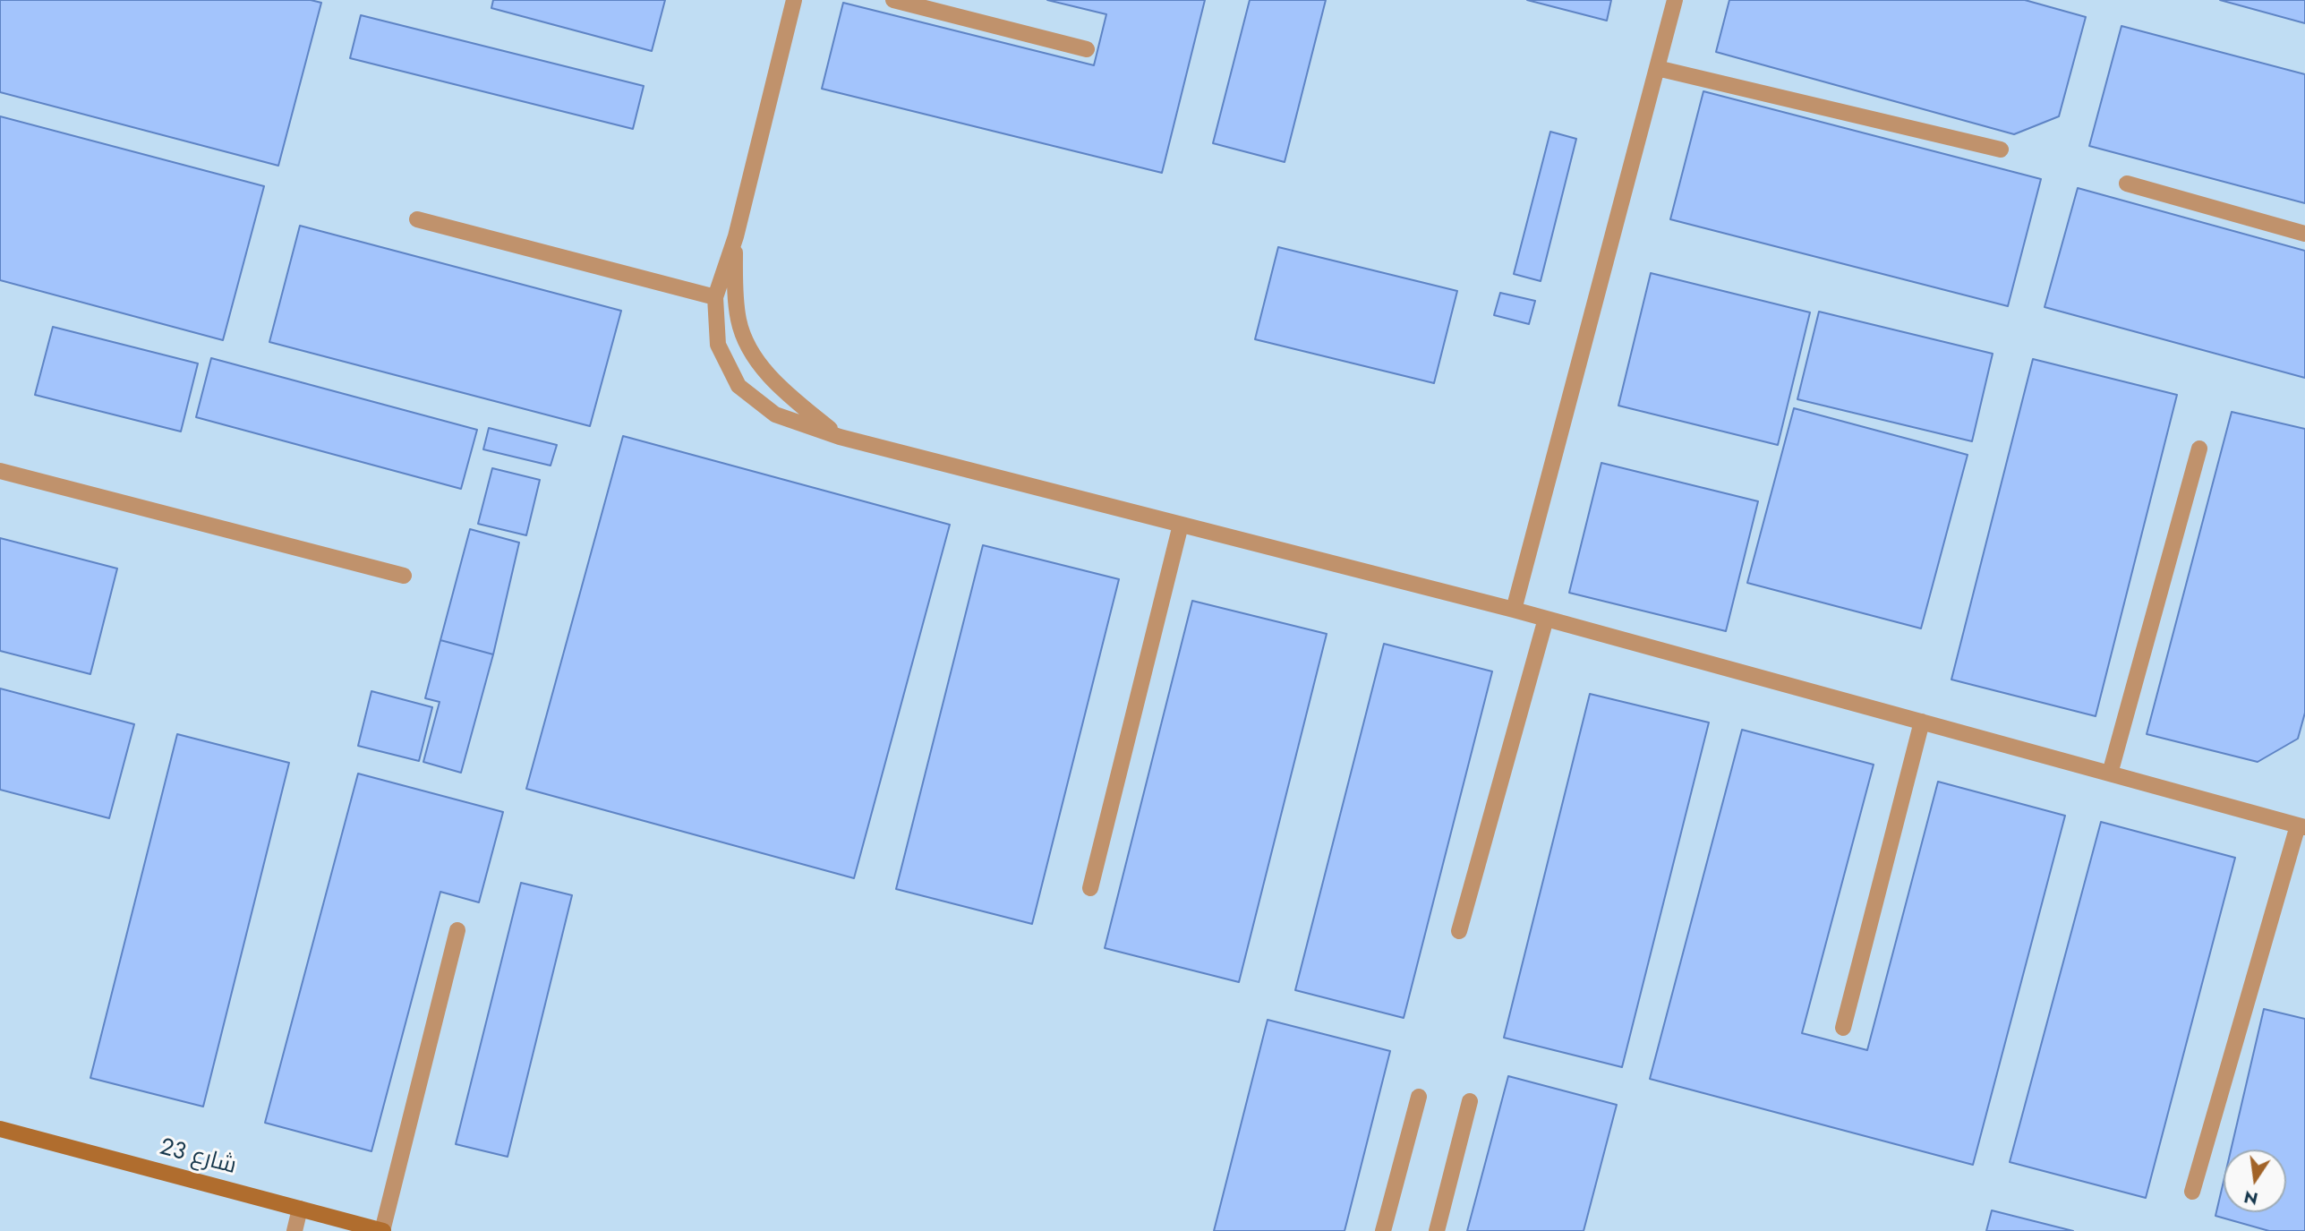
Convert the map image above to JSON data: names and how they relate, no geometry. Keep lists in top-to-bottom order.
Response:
{
  "streets": {
    "street": ["شارع 23"]
  },
  "north": "bottom"
}
